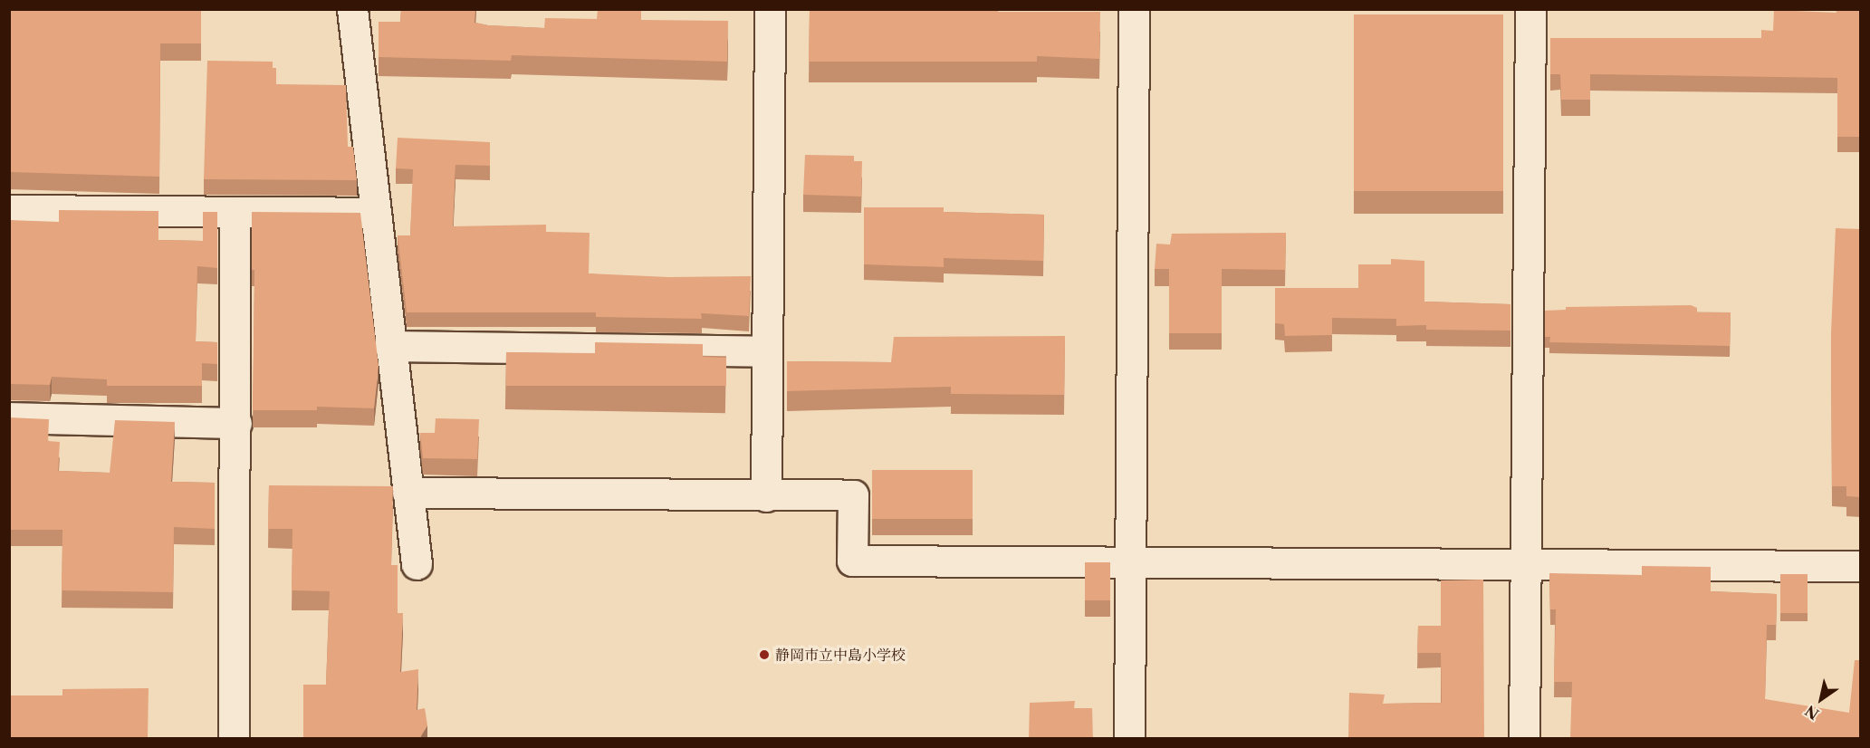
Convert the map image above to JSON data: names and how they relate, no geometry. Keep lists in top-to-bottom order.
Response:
{
  "places": ["静岡市立中島小学校"],
  "north": "bottom left"
}
